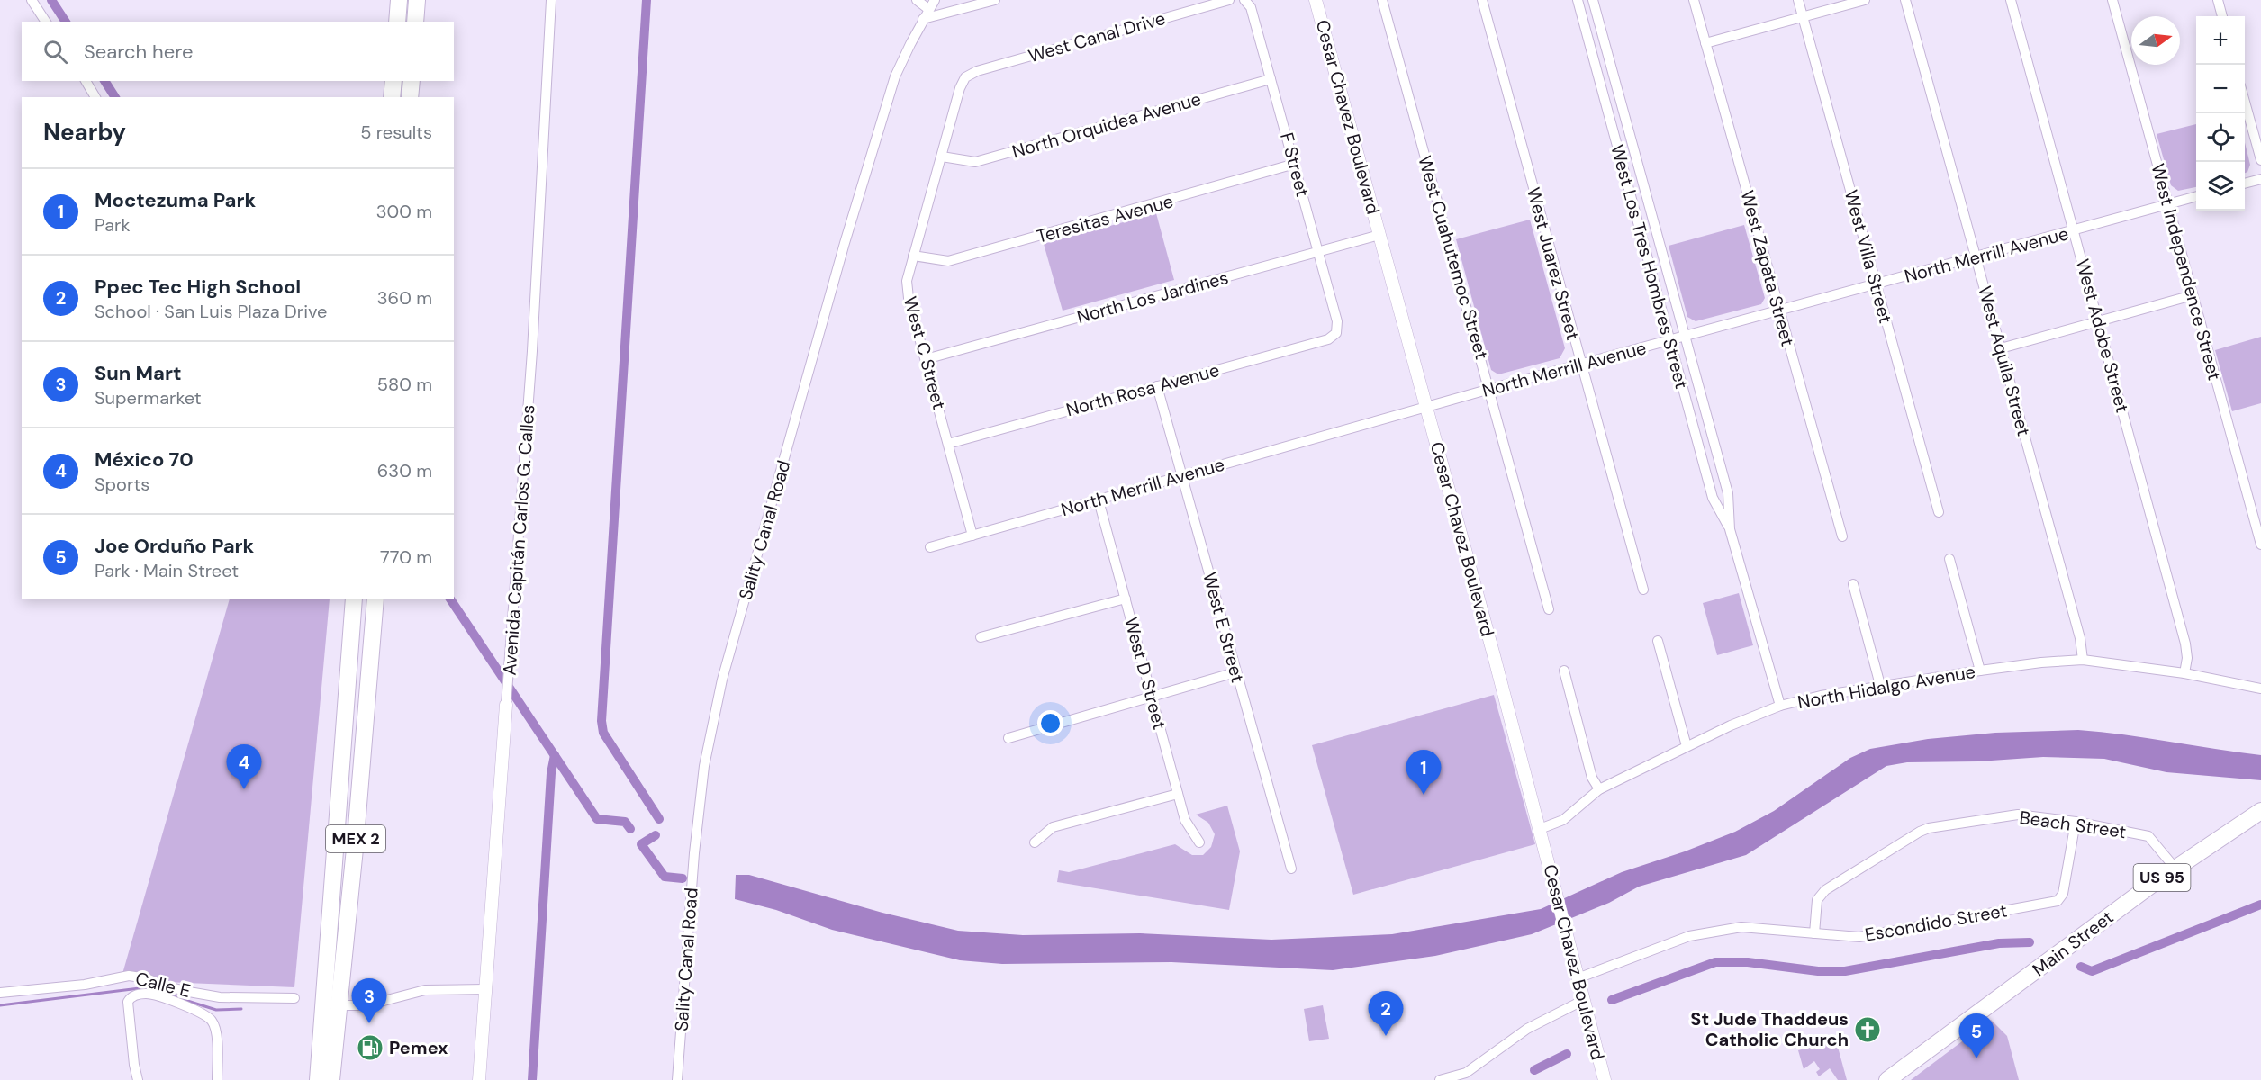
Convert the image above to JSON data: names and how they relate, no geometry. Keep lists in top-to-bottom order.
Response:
{
  "streets": {
    "highway": ["MEX 2", "US 95", "Main Street"],
    "street": [
      "West Canal Drive",
      "Cesar Chavez Boulevard",
      "North Orquidea Avenue",
      "F Street",
      "Teresitas Avenue",
      "North Merrill Avenue",
      "West Villa Street",
      "West Cuahutemoc Street",
      "West Juarez Street",
      "West Los Tres Hombres Street",
      "West Zapata Street",
      "West Independence Street",
      "North Los Jardines",
      "West Adobe Street",
      "West C Street",
      "West Aquila Street",
      "North Rosa Avenue",
      "Sality Canal Road",
      "Avenida Capitán Carlos G. Calles",
      "West E Street",
      "West D Street",
      "North Hidalgo Avenue",
      "Beach Street",
      "Escondido Street",
      "Calle E"
    ]
  },
  "crossings": [
    ["West Canal Drive", "West C Street"],
    ["Cesar Chavez Boulevard", "North Merrill Avenue"],
    ["Cesar Chavez Boulevard", "North Los Jardines"],
    ["Cesar Chavez Boulevard", "North Hidalgo Avenue"],
    ["Cesar Chavez Boulevard", "Escondido Street"],
    ["North Orquidea Avenue", "F Street"],
    ["North Orquidea Avenue", "West C Street"],
    ["F Street", "Teresitas Avenue"],
    ["F Street", "North Los Jardines"],
    ["F Street", "North Rosa Avenue"],
    ["Teresitas Avenue", "West C Street"],
    ["North Merrill Avenue", "West Villa Street"],
    ["North Merrill Avenue", "West Cuahutemoc Street"],
    ["North Merrill Avenue", "West Juarez Street"],
    ["North Merrill Avenue", "West Los Tres Hombres Street"],
    ["North Merrill Avenue", "West Zapata Street"],
    ["North Merrill Avenue", "West Independence Street"],
    ["North Merrill Avenue", "West Adobe Street"],
    ["North Merrill Avenue", "West C Street"],
    ["North Merrill Avenue", "West Aquila Street"],
    ["North Merrill Avenue", "West E Street"],
    ["North Merrill Avenue", "West D Street"],
    ["West Los Tres Hombres Street", "North Hidalgo Avenue"],
    ["North Los Jardines", "West C Street"],
    ["West Adobe Street", "North Hidalgo Avenue"],
    ["West C Street", "North Rosa Avenue"],
    ["West Aquila Street", "North Hidalgo Avenue"],
    ["North Rosa Avenue", "West E Street"],
    ["Beach Street", "Escondido Street"],
    ["Beach Street", "Main Street"]
  ],
  "places": {
    "church": ["St Jude Thaddeus Catholic Church"],
    "fuel station": ["Pemex"]
  },
  "north": "right",
  "page": {
    "map_buttons": ["+", "−"],
    "search": "Search here",
    "heading": ["Nearby", "5 results"],
    "list": [
      {
        "mark": "1",
        "name": "Moctezuma Park",
        "note": "Park",
        "value": "300 m"
      },
      {
        "mark": "2",
        "name": "Ppec Tec High School",
        "note": "School · San Luis Plaza Drive",
        "value": "360 m"
      },
      {
        "mark": "3",
        "name": "Sun Mart",
        "note": "Supermarket",
        "value": "580 m"
      },
      {
        "mark": "4",
        "name": "México 70",
        "note": "Sports",
        "value": "630 m"
      },
      {
        "mark": "5",
        "name": "Joe Orduño Park",
        "note": "Park · Main Street",
        "value": "770 m"
      }
    ],
    "pins": [
      "4",
      "1",
      "3",
      "2",
      "5"
    ]
  }
}
